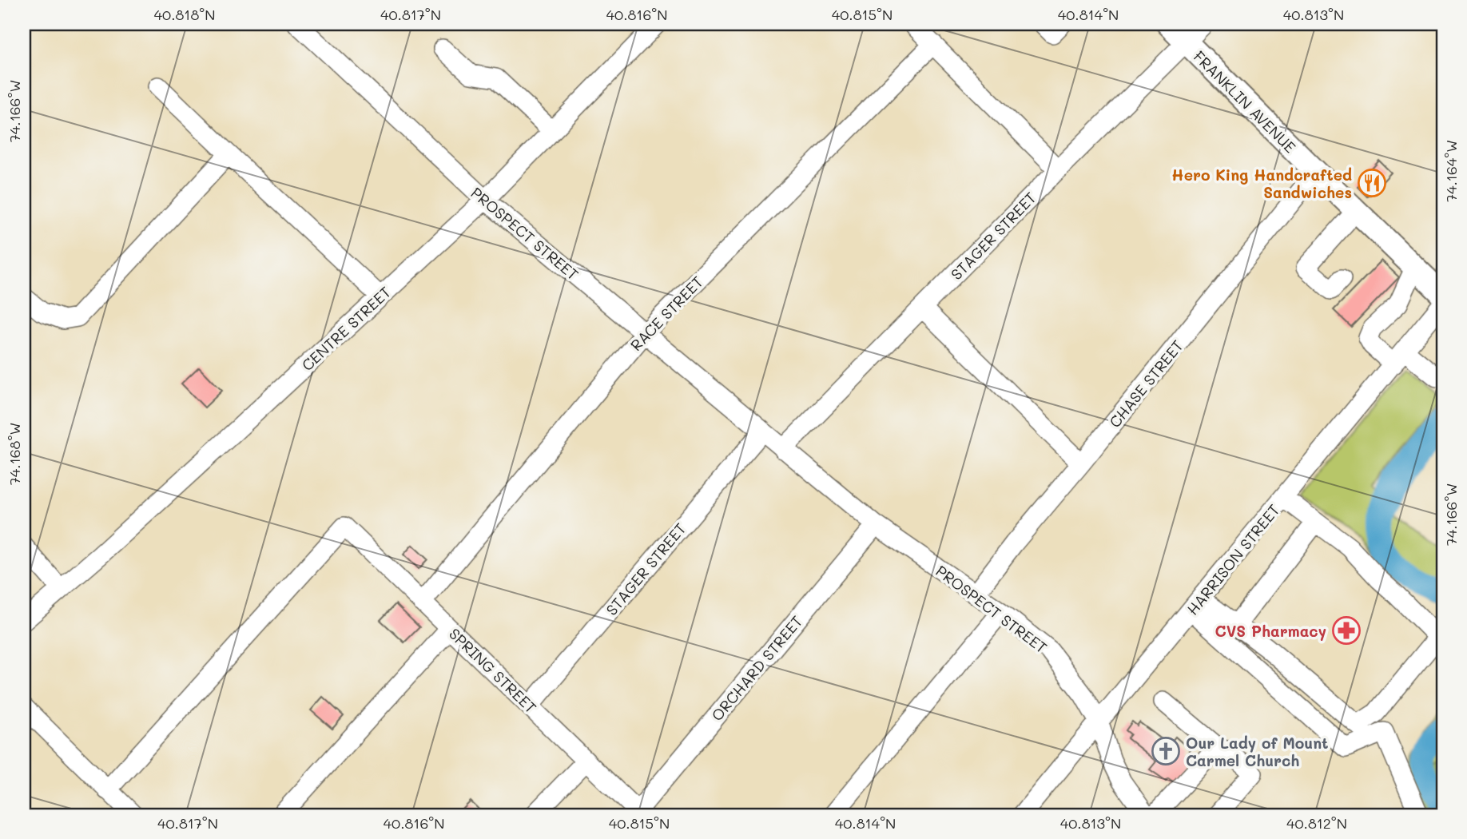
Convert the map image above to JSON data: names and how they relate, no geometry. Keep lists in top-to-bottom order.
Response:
{
  "streets": {
    "main road": ["FRANKLIN AVENUE"],
    "street": [
      "PROSPECT STREET",
      "STAGER STREET",
      "RACE STREET",
      "CENTRE STREET",
      "CHASE STREET",
      "HARRISON STREET",
      "ORCHARD STREET",
      "SPRING STREET"
    ]
  },
  "crossings": [
    ["FRANKLIN AVENUE", "STAGER STREET"],
    ["FRANKLIN AVENUE", "CHASE STREET"],
    ["PROSPECT STREET", "STAGER STREET"],
    ["PROSPECT STREET", "RACE STREET"],
    ["PROSPECT STREET", "CENTRE STREET"],
    ["PROSPECT STREET", "CHASE STREET"],
    ["PROSPECT STREET", "HARRISON STREET"],
    ["PROSPECT STREET", "ORCHARD STREET"],
    ["STAGER STREET", "SPRING STREET"],
    ["RACE STREET", "SPRING STREET"],
    ["ORCHARD STREET", "SPRING STREET"]
  ],
  "places": {
    "restaurant": ["Hero King Handcrafted Sandwiches"],
    "pharmacy": ["CVS Pharmacy"],
    "church": ["Our Lady of Mount Carmel Church"]
  },
  "coordinates": [
    "40.818°N",
    "40.817°N",
    "40.816°N",
    "40.815°N",
    "40.814°N",
    "40.813°N",
    "74.166°W",
    "74.164°W",
    "74.168°W",
    "40.812°N"
  ]
}
